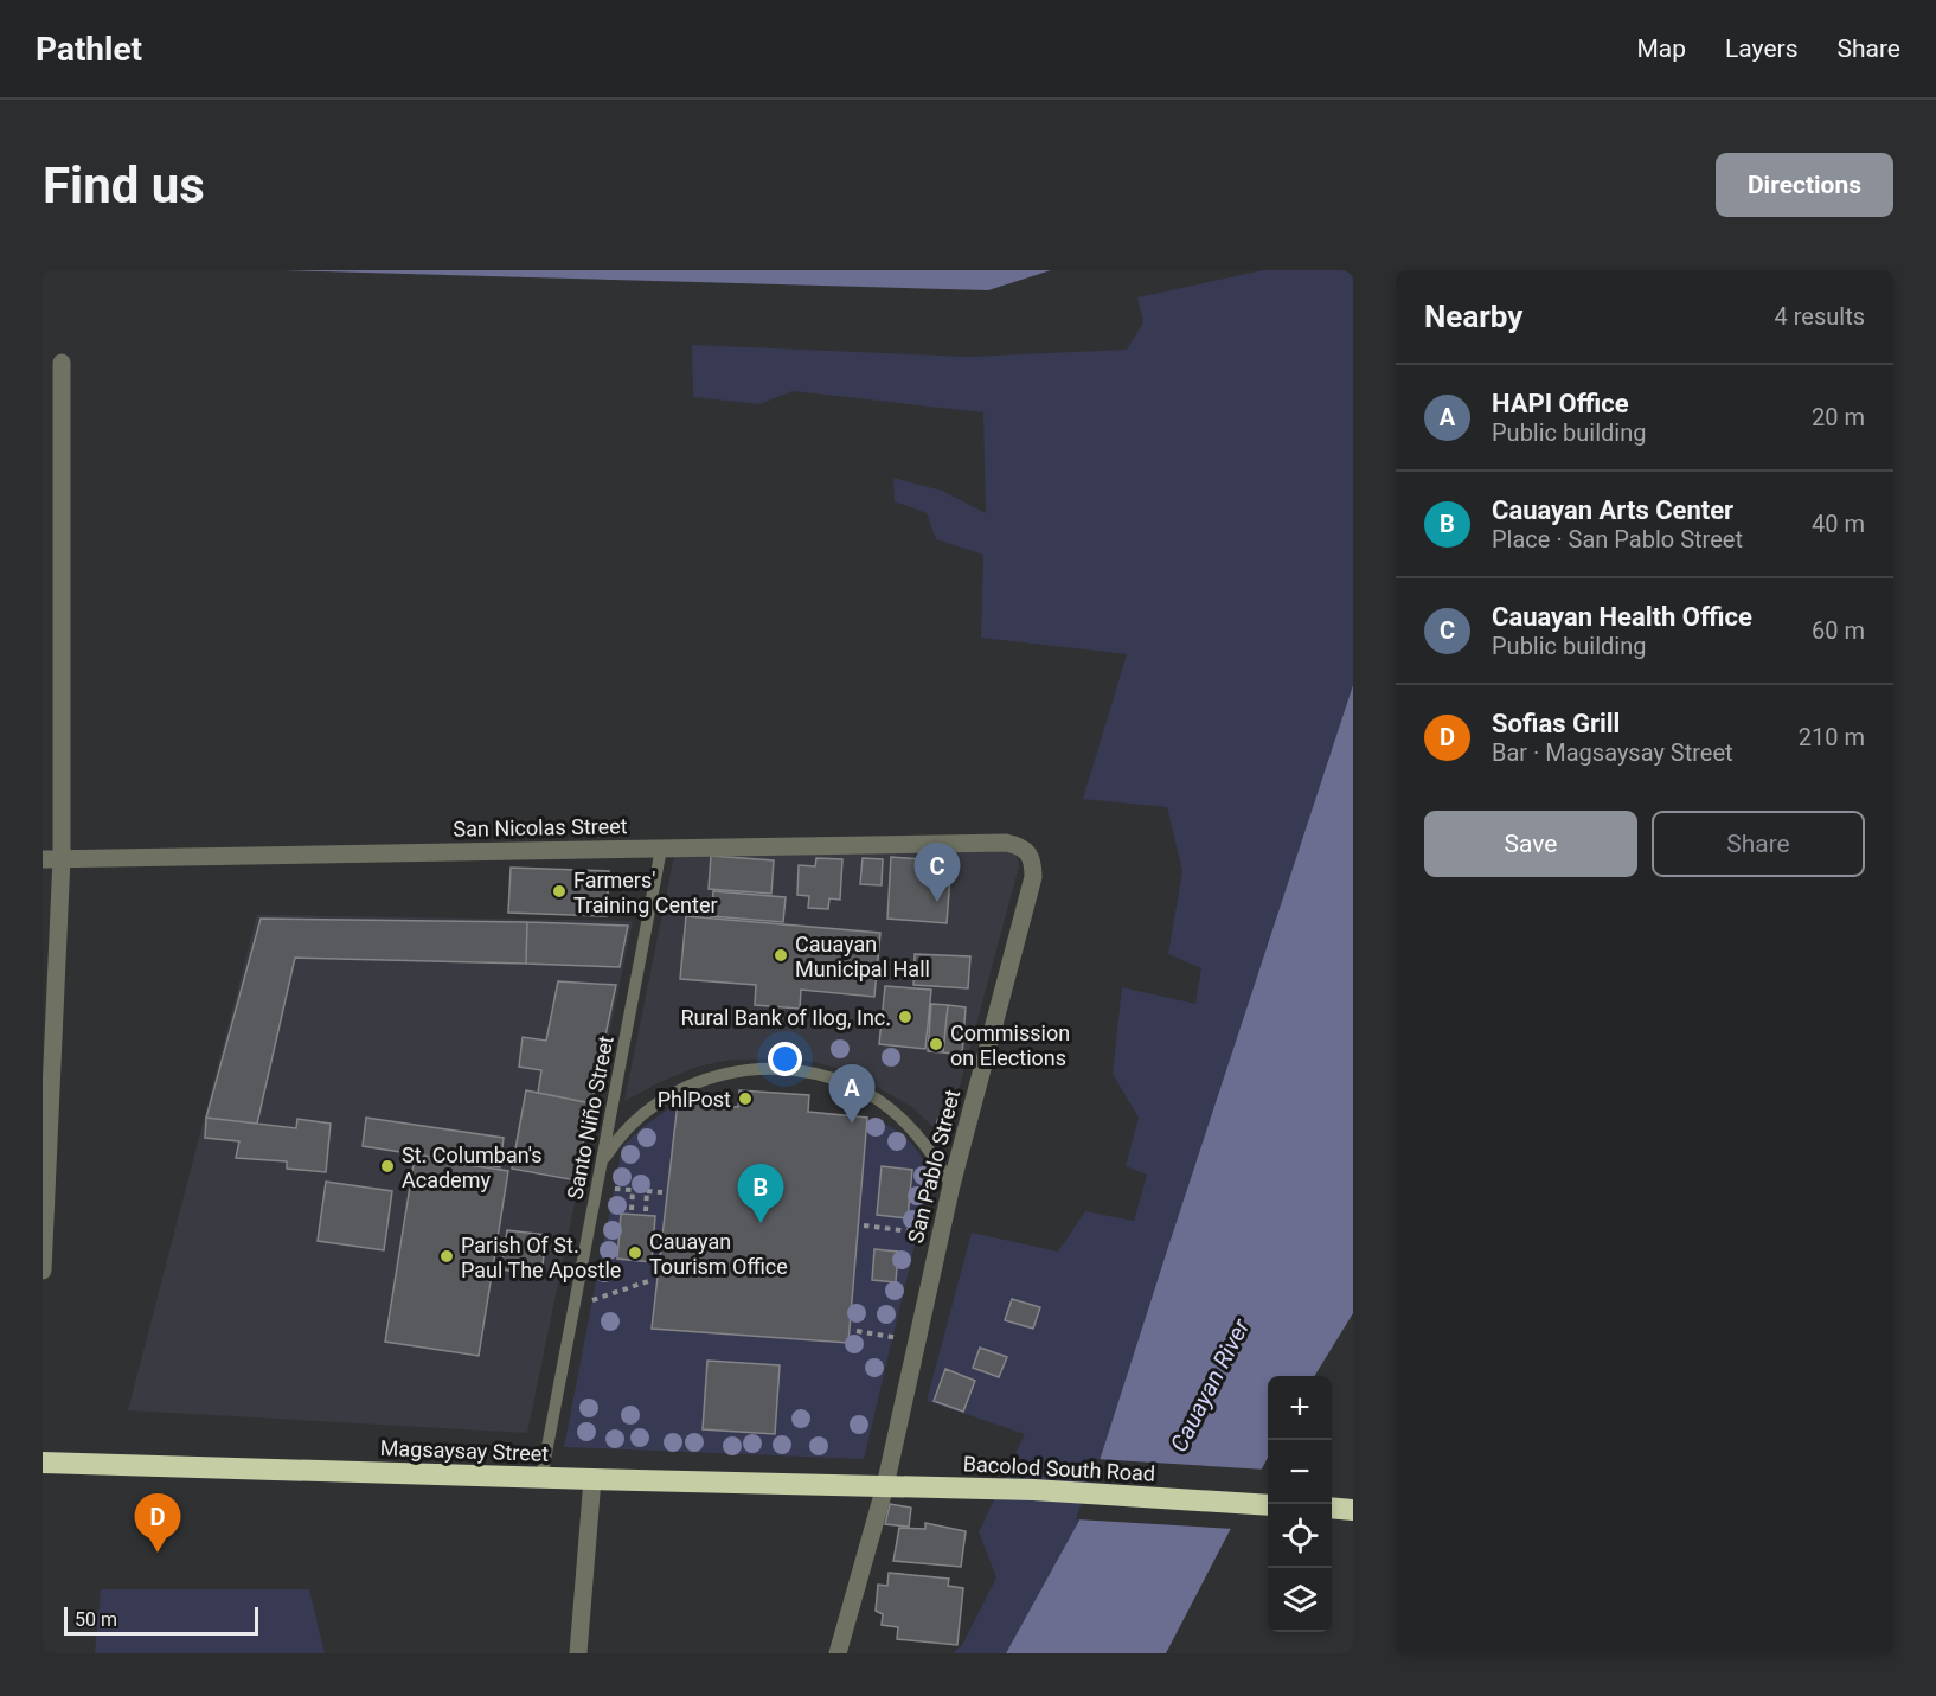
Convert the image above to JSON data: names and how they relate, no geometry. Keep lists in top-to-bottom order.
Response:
{
  "streets": {
    "highway": ["Magsaysay Street", "Bacolod South Road"],
    "street": ["San Nicolas Street", "San Pablo Street"],
    "lane": ["Santo Niño Street"]
  },
  "crossings": [
    ["San Nicolas Street", "Santo Niño Street"],
    ["San Nicolas Street", "San Pablo Street"],
    ["Santo Niño Street", "Magsaysay Street"],
    ["San Pablo Street", "Magsaysay Street"],
    ["San Pablo Street", "Bacolod South Road"],
    ["Magsaysay Street", "Bacolod South Road"]
  ],
  "water": ["Cauayan River"],
  "places": [
    "Farmers' Training Center",
    "Cauayan Municipal Hall",
    "Rural Bank of Ilog, Inc.",
    "Commission on Elections",
    "PhlPost",
    "St. Columban's Academy",
    "Cauayan Tourism Office",
    "Parish Of St. Paul The Apostle"
  ],
  "scale_bar": "50 m",
  "page": {
    "header": "Pathlet",
    "nav": ["Map", "Layers", "Share"],
    "buttons": [
      "Directions",
      ["Save", "Share"]
    ],
    "title": "Find us",
    "heading": ["Nearby", "4 results"],
    "list": [
      {
        "mark": "A",
        "name": "HAPI Office",
        "note": "Public building",
        "value": "20 m"
      },
      {
        "mark": "B",
        "name": "Cauayan Arts Center",
        "note": "Place · San Pablo Street",
        "value": "40 m"
      },
      {
        "mark": "C",
        "name": "Cauayan Health Office",
        "note": "Public building",
        "value": "60 m"
      },
      {
        "mark": "D",
        "name": "Sofias Grill",
        "note": "Bar · Magsaysay Street",
        "value": "210 m"
      }
    ],
    "pins": [
      "C",
      "A",
      "B",
      "D"
    ],
    "map_buttons": ["+", "−"],
    "scale": "50 m"
  }
}
